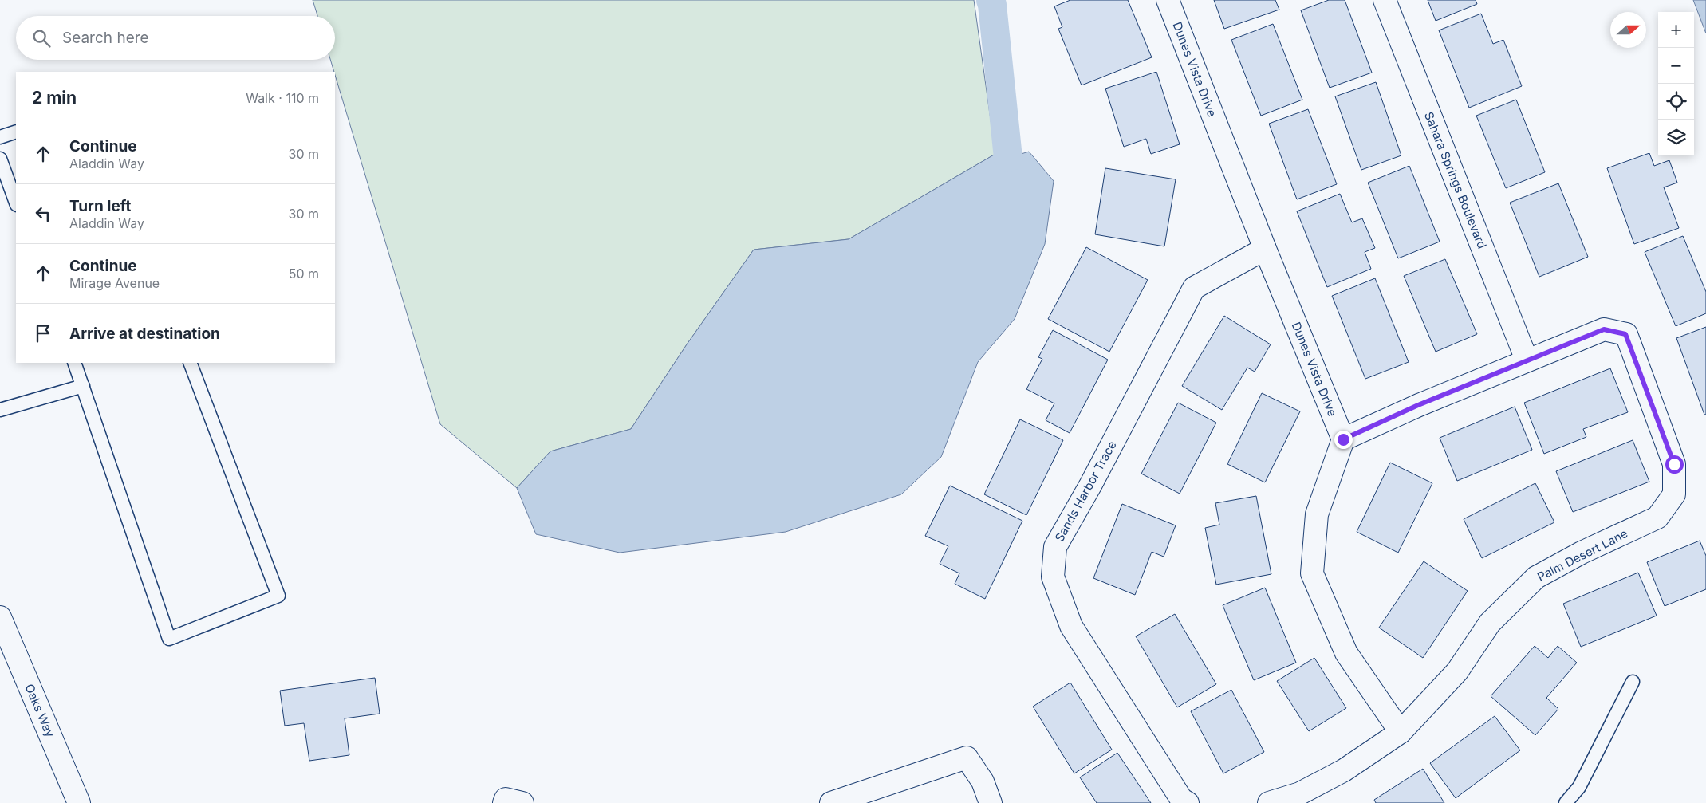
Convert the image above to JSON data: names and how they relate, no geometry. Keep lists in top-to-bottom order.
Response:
{
  "streets": {
    "street": [
      "Dunes Vista Drive",
      "Sahara Springs Boulevard",
      "Sands Harbor Trace",
      "Palm Desert Lane",
      "Oaks Way"
    ]
  },
  "crossings": [
    ["Dunes Vista Drive", "Sands Harbor Trace"],
    ["Sahara Springs Boulevard", "Palm Desert Lane"]
  ],
  "north": "right",
  "page": {
    "map_buttons": ["+", "−"],
    "search": "Search here",
    "heading": ["2 min", "Walk · 110 m"],
    "list": [
      ["Continue", "Aladdin Way", "30 m"],
      ["Turn left", "Aladdin Way", "30 m"],
      ["Continue", "Mirage Avenue", "50 m"],
      "Arrive at destination"
    ]
  }
}
